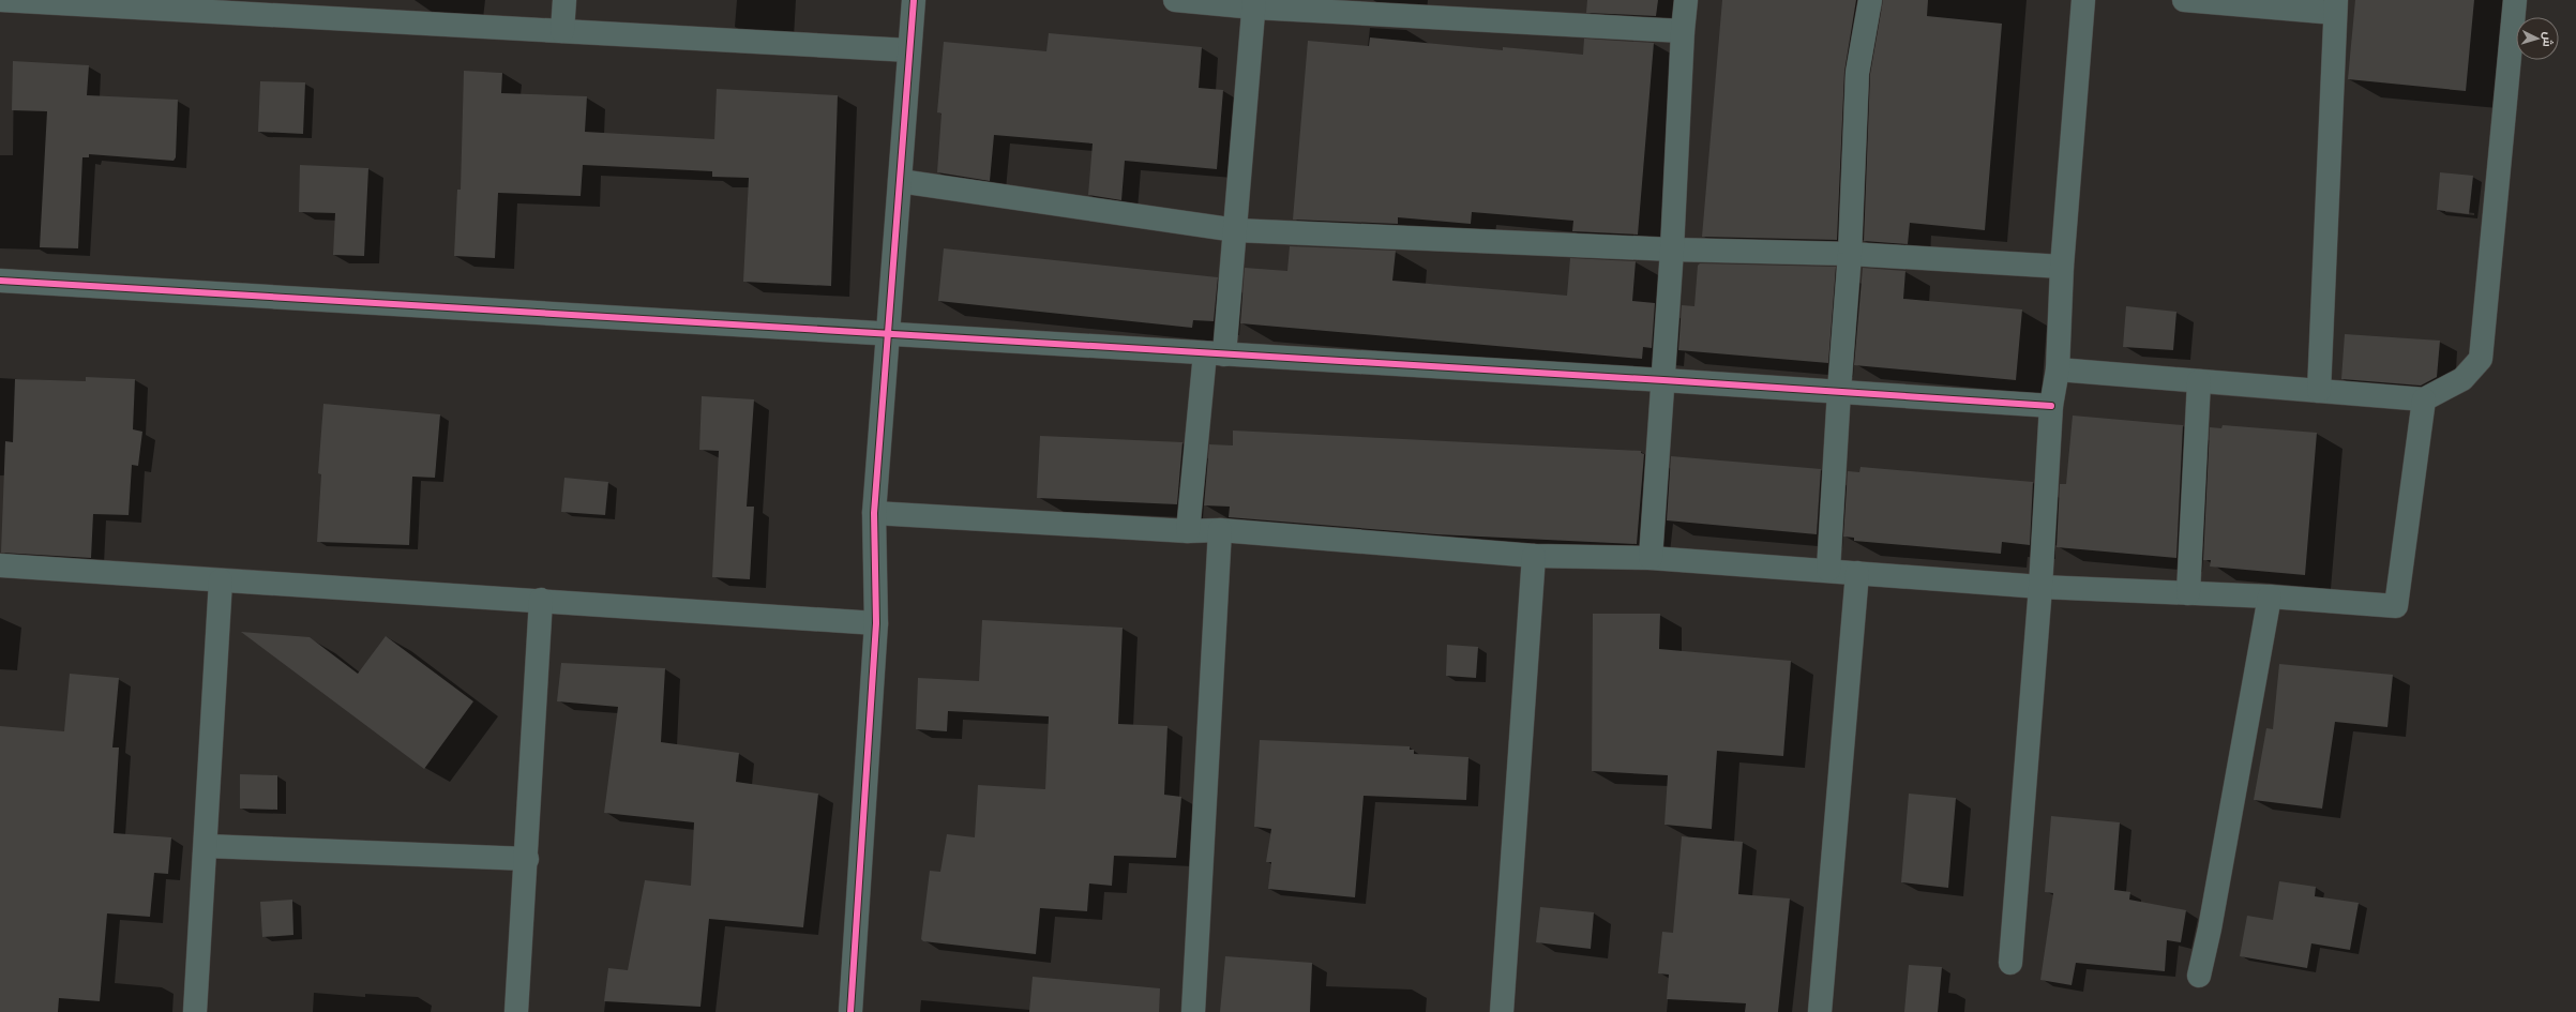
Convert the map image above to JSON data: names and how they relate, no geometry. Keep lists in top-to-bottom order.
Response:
{
  "north": "right"
}
